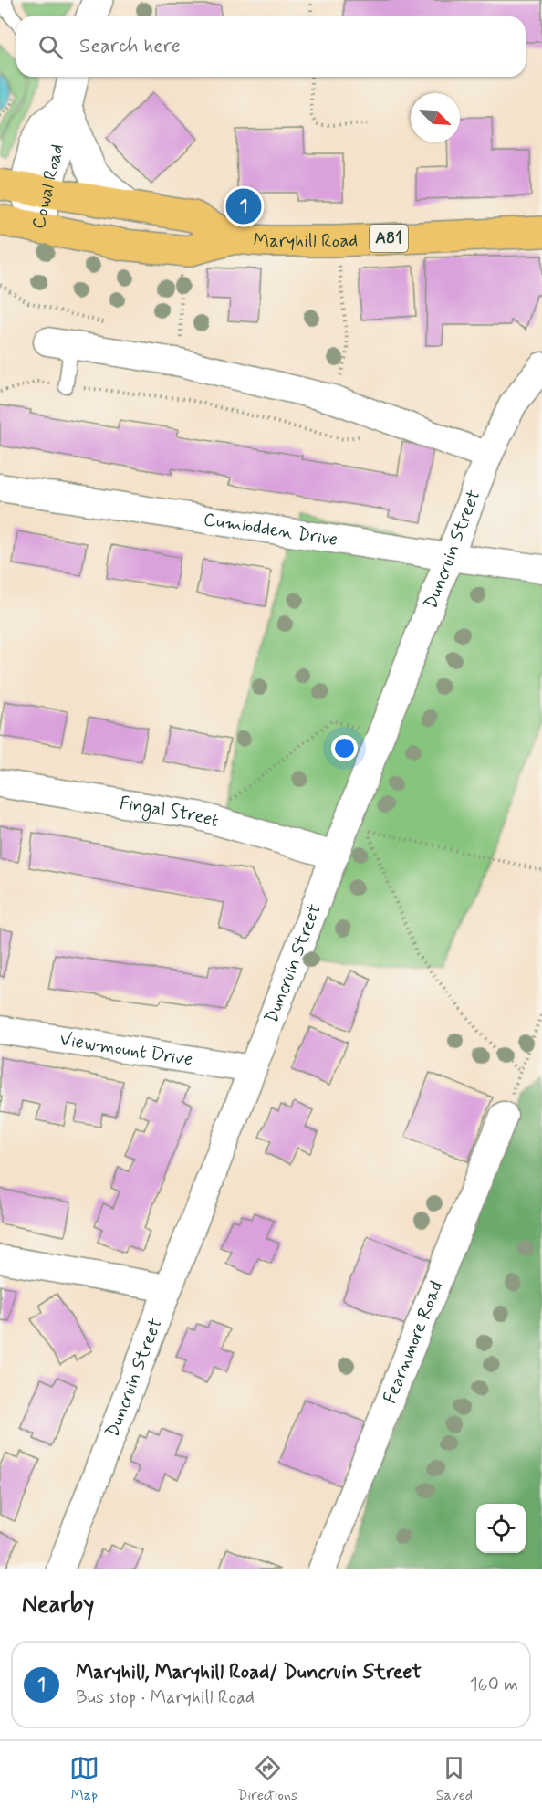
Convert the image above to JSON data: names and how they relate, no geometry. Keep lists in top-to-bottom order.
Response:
{
  "streets": {
    "main road": ["A81", "Maryhill Road"],
    "street": [
      "Cowal Road",
      "Cumlodden Drive",
      "Duncruin Street",
      "Fingal Street",
      "Viewmount Drive",
      "Fearnmore Road"
    ]
  },
  "crossings": [
    ["Cowal Road", "Maryhill Road"],
    ["Cumlodden Drive", "Duncruin Street"],
    ["Duncruin Street", "Fingal Street"],
    ["Duncruin Street", "Viewmount Drive"]
  ],
  "north": "bottom right",
  "page": {
    "search": "Search here",
    "pins": "1",
    "heading": "Nearby",
    "list": [
      {
        "mark": "1",
        "name": "Maryhill, Maryhill Road/ Duncruin Street",
        "note": "Bus stop · Maryhill Road",
        "value": "160 m"
      }
    ],
    "nav": ["Map", "Directions", "Saved"]
  }
}
